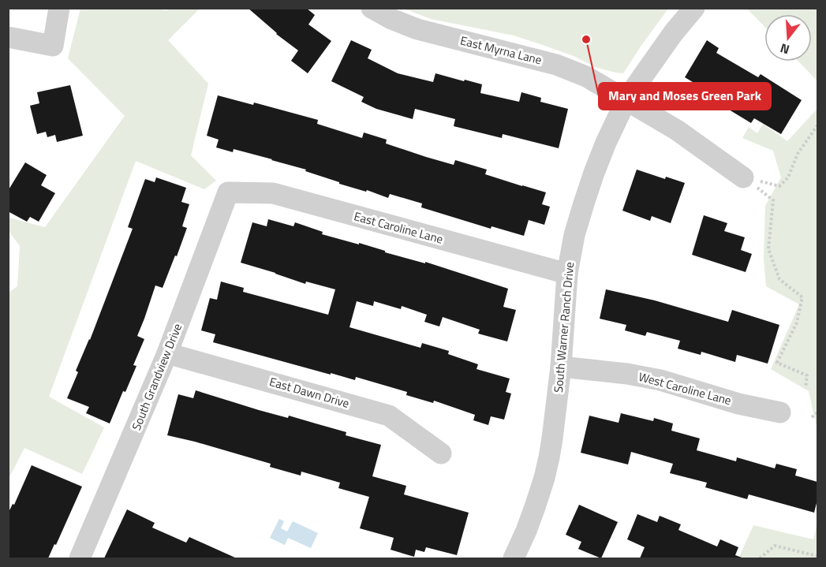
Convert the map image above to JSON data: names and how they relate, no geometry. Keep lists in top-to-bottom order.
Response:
{
  "streets": {
    "street": [
      "East Myrna Lane",
      "East Caroline Lane",
      "South Warner Ranch Drive",
      "South Grandview Drive",
      "West Caroline Lane",
      "East Dawn Drive"
    ]
  },
  "crossings": [
    ["East Myrna Lane", "South Warner Ranch Drive"],
    ["East Caroline Lane", "South Warner Ranch Drive"],
    ["East Caroline Lane", "South Grandview Drive"],
    ["South Warner Ranch Drive", "West Caroline Lane"],
    ["South Grandview Drive", "East Dawn Drive"]
  ],
  "places": ["Mary and Moses Green Park"],
  "north": "bottom"
}
